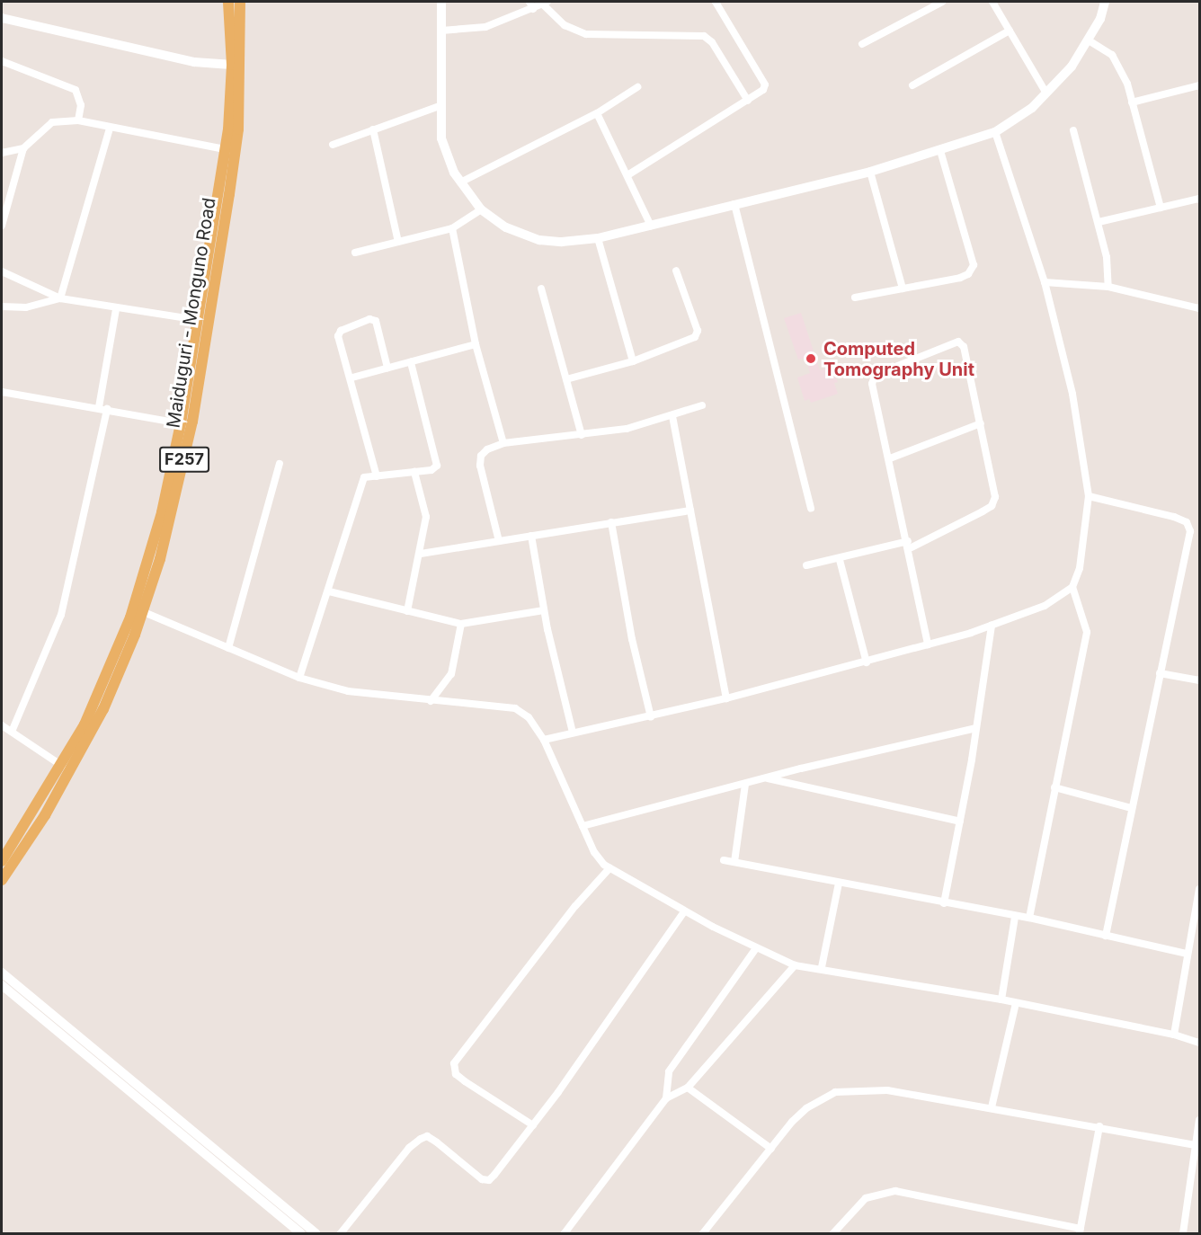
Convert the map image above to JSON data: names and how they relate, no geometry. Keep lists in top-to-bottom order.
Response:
{
  "streets": {
    "main road": ["Maiduguri - Monguno Road", "F257"]
  },
  "places": ["Computed Tomography Unit"]
}
